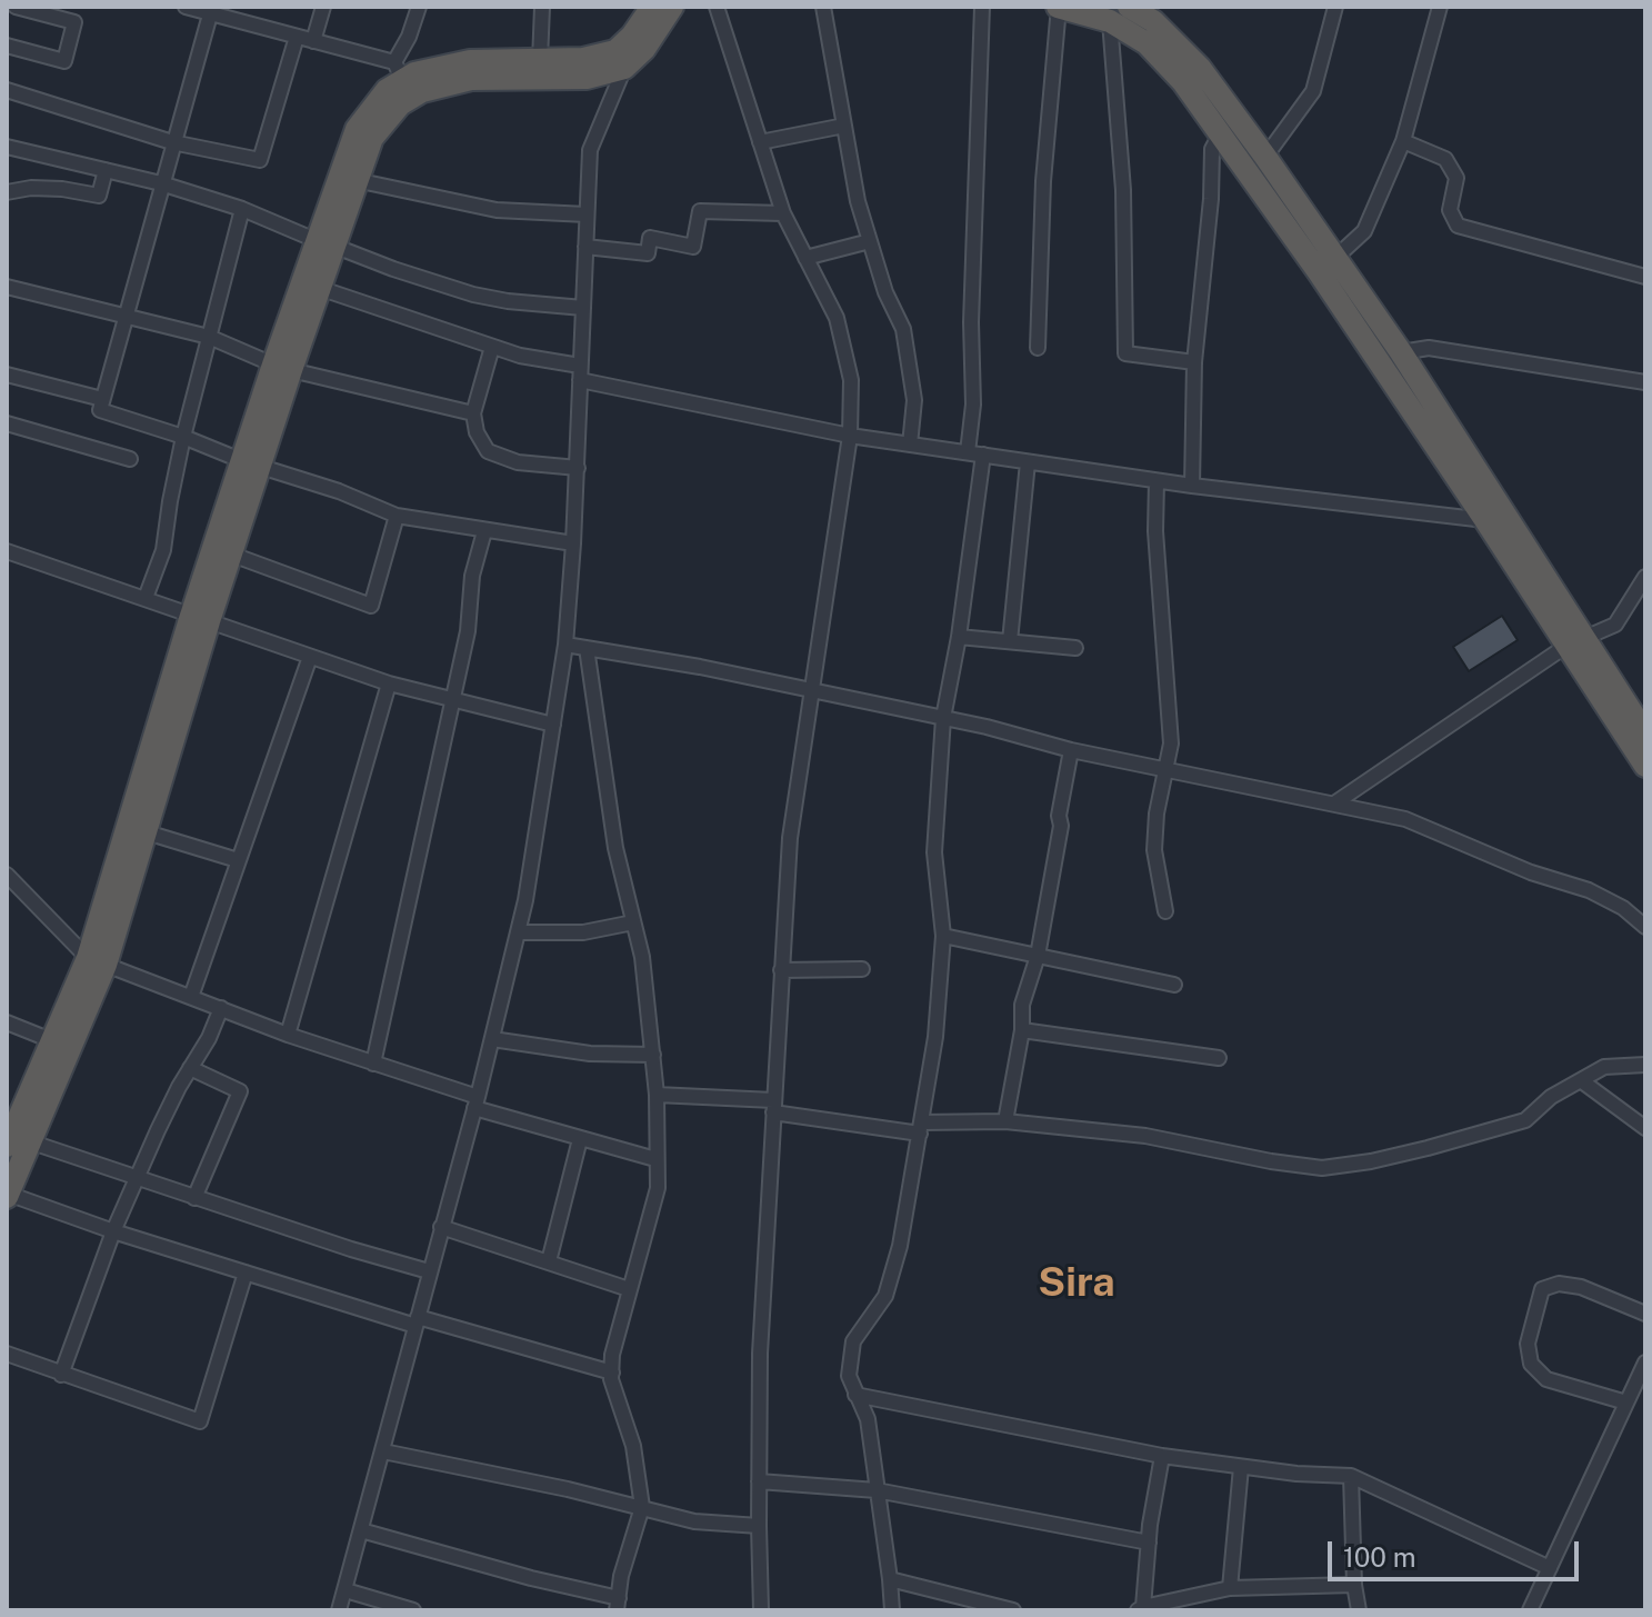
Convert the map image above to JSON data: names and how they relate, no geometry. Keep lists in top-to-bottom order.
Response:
{
  "districts": ["Sira"],
  "scale_bar": "100 m"
}
